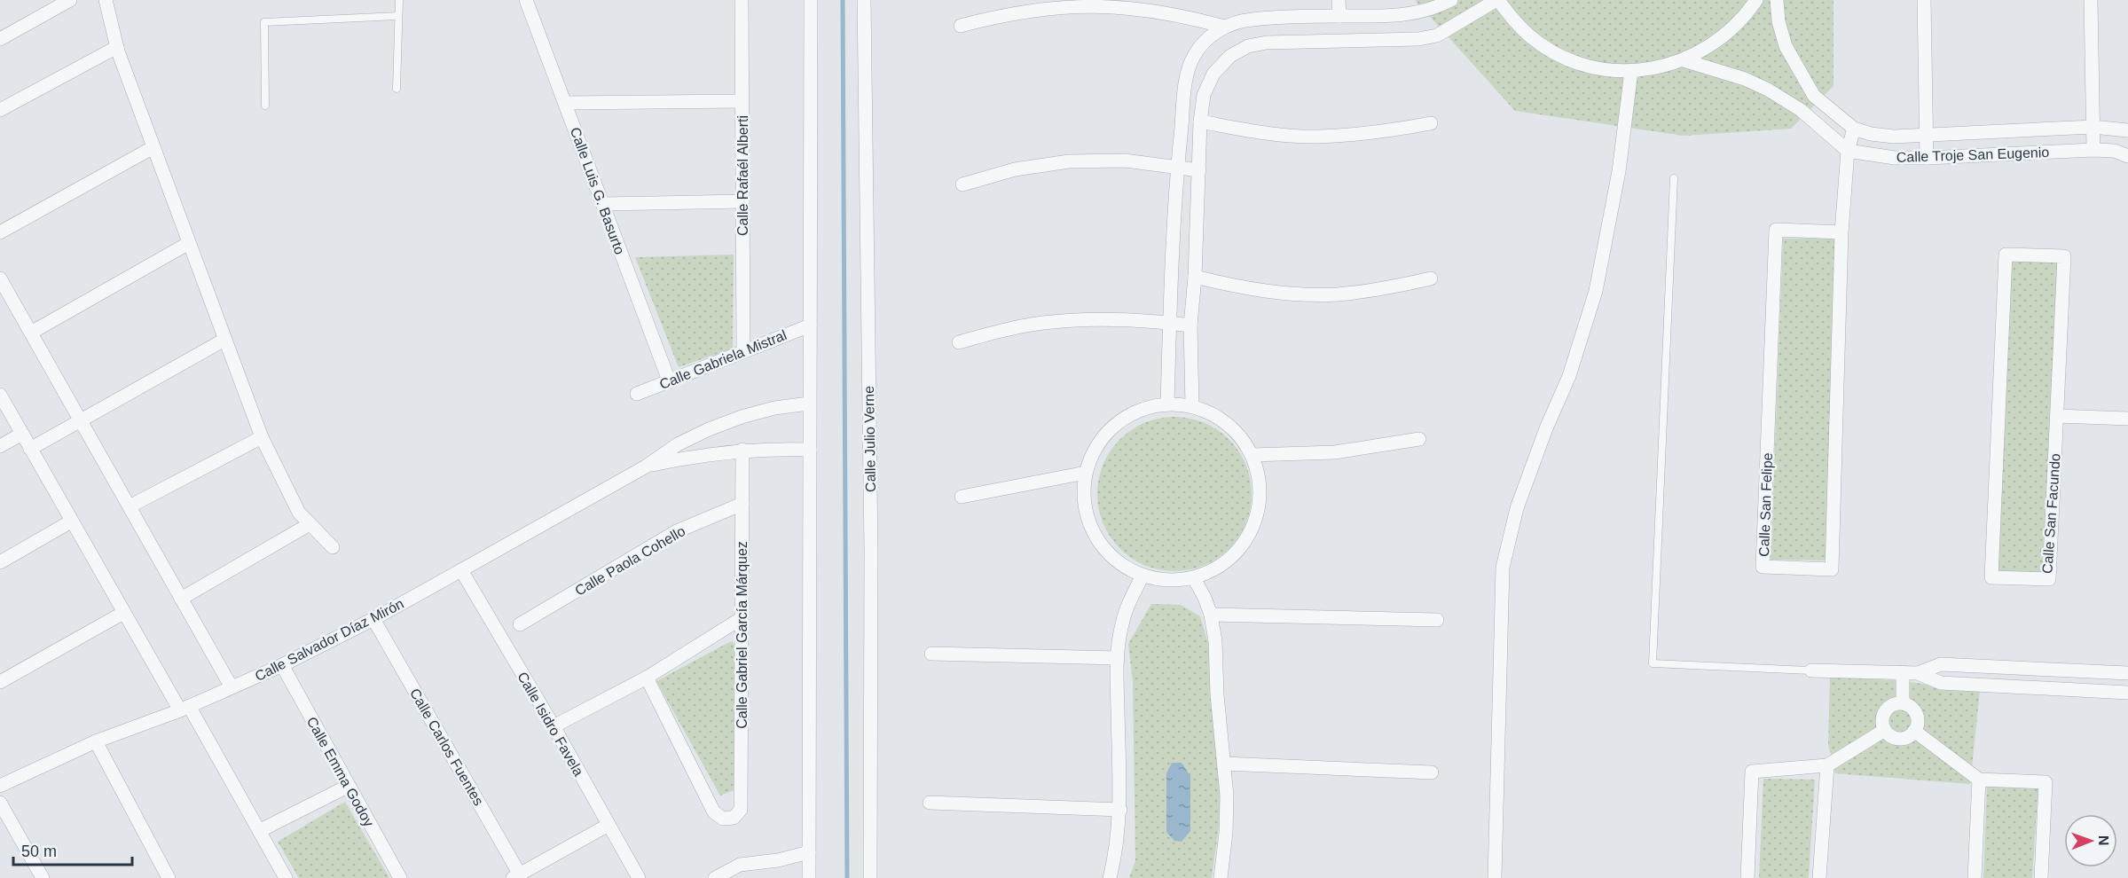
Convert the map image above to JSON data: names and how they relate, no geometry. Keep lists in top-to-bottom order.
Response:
{
  "streets": {
    "street": [
      "Calle Troje San Eugenio",
      "Calle Rafaél Alberti",
      "Calle Luis G. Basurto",
      "Calle Gabriela Mistral",
      "Calle Julio Verne",
      "Calle San Felipe",
      "Calle San Facundo",
      "Calle Paola Cohello",
      "Calle Gabriel García Márquez",
      "Calle Salvador Díaz Mirón",
      "Calle Isidro Favela",
      "Calle Carlos Fuentes",
      "Calle Emma Godoy"
    ]
  },
  "crossings": [
    ["Calle Troje San Eugenio", "Calle San Felipe"],
    ["Calle Rafaél Alberti", "Calle Gabriela Mistral"],
    ["Calle Luis G. Basurto", "Calle Gabriela Mistral"],
    ["Calle Paola Cohello", "Calle Gabriel García Márquez"],
    ["Calle Gabriel García Márquez", "Calle Salvador Díaz Mirón"],
    ["Calle Salvador Díaz Mirón", "Calle Isidro Favela"],
    ["Calle Salvador Díaz Mirón", "Calle Carlos Fuentes"],
    ["Calle Salvador Díaz Mirón", "Calle Emma Godoy"]
  ],
  "scale_bar": "50 m",
  "north": "right"
}
